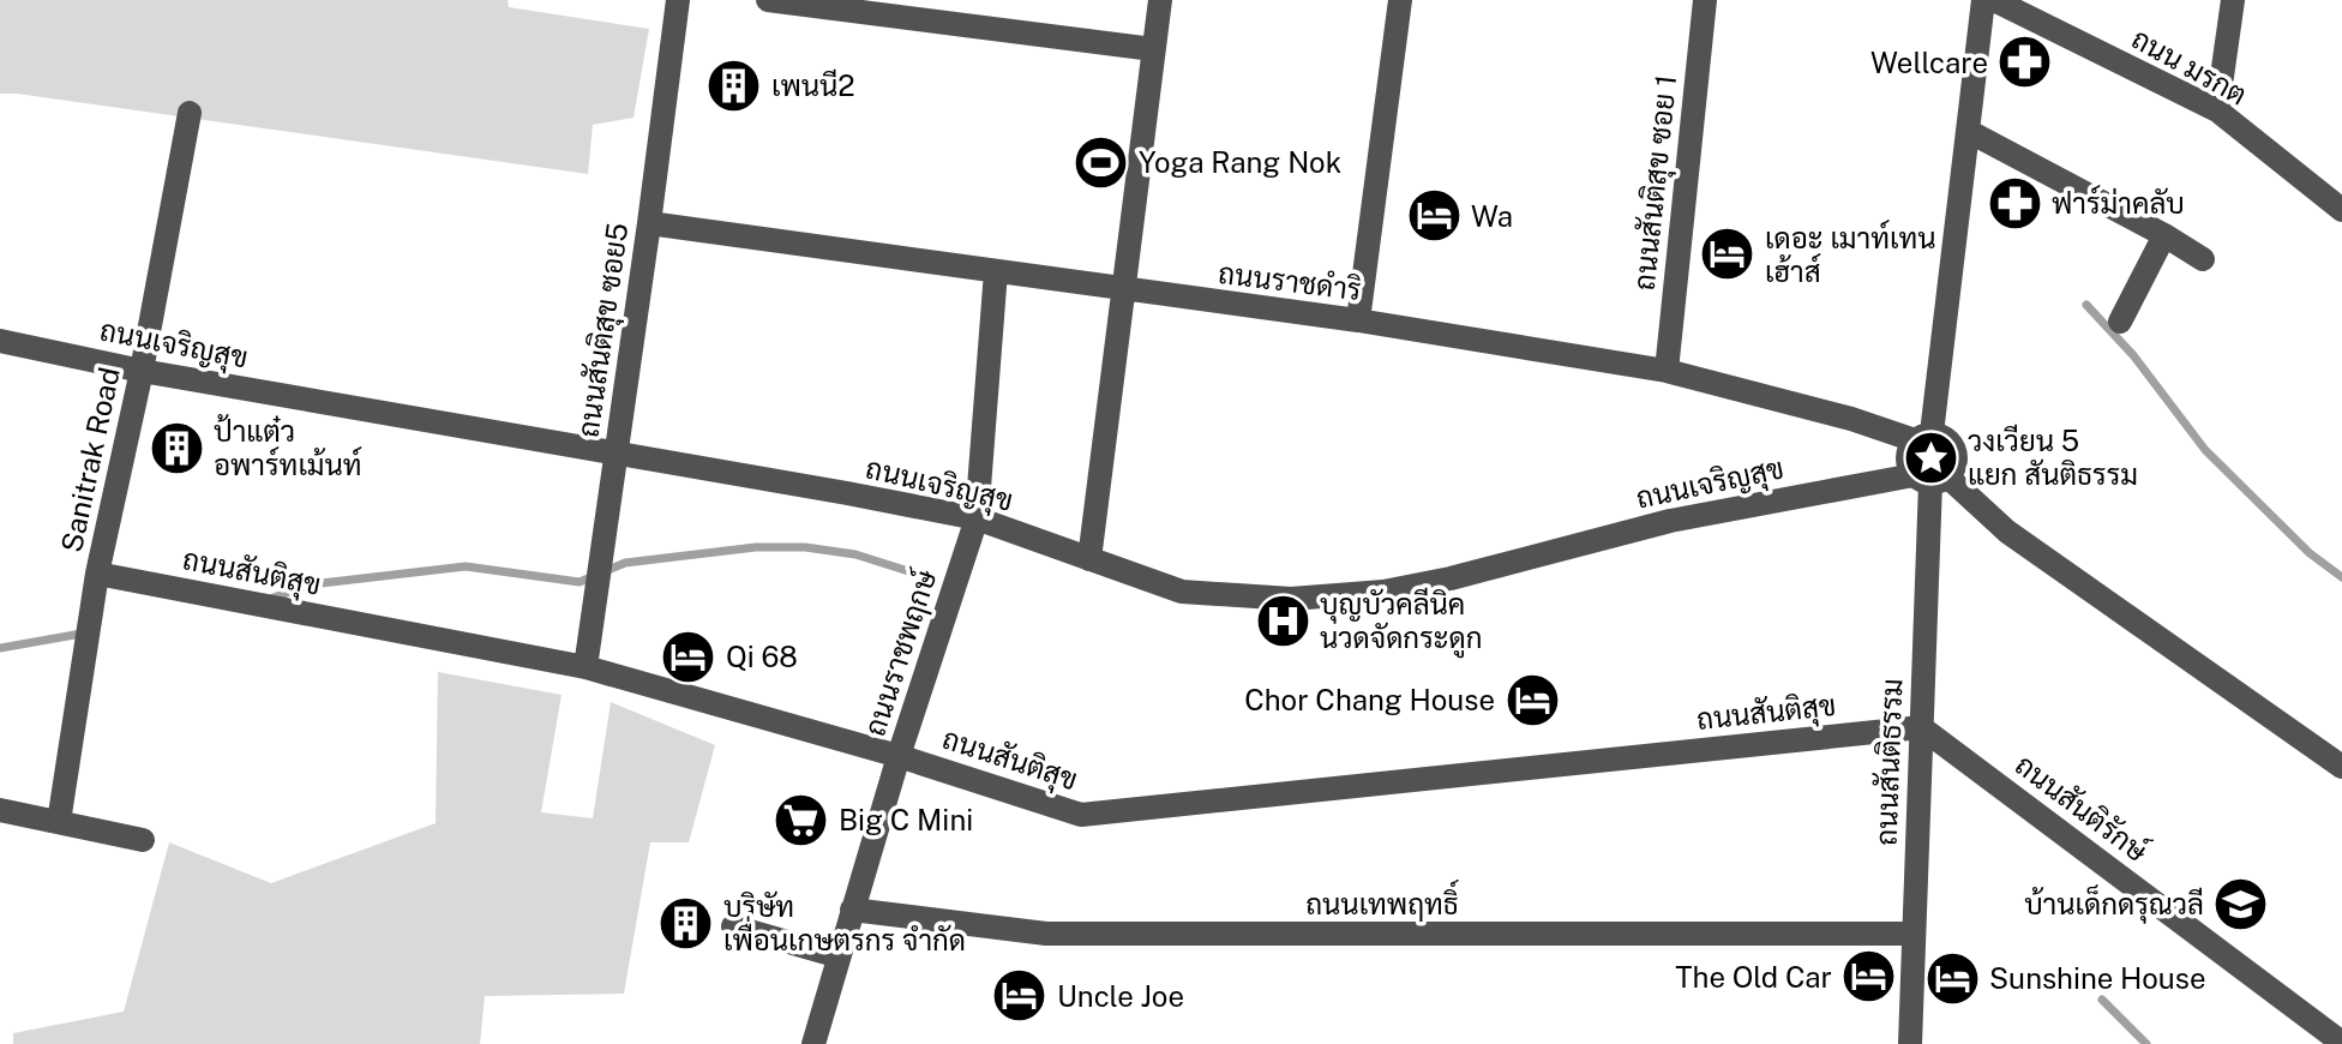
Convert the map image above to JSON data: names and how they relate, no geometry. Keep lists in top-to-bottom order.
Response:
{
  "streets": {
    "street": [
      "ถนน มรกต",
      "ถนนสันติสุข ซอย 1",
      "ถนนราชดำริ",
      "ถนนสันติสุข ซอย5",
      "ถนนเจริญสุข",
      "Sanitrak Road",
      "ถนนสันติสุข",
      "ถนนราชพฤกษ์",
      "ถนนสันติธรรม",
      "ถนนสันติรักษ์",
      "ถนนเทพฤทธิ์"
    ]
  },
  "crossings": [
    ["ถนนสันติสุข ซอย 1", "ถนนราชดำริ"],
    ["ถนนราชดำริ", "ถนนสันติสุข ซอย5"],
    ["ถนนราชดำริ", "ถนนเจริญสุข"],
    ["ถนนราชดำริ", "ถนนราชพฤกษ์"],
    ["ถนนราชดำริ", "ถนนสันติธรรม"],
    ["ถนนสันติสุข ซอย5", "ถนนเจริญสุข"],
    ["ถนนสันติสุข ซอย5", "ถนนสันติสุข"],
    ["ถนนเจริญสุข", "Sanitrak Road"],
    ["ถนนเจริญสุข", "ถนนราชพฤกษ์"],
    ["ถนนเจริญสุข", "ถนนสันติธรรม"],
    ["Sanitrak Road", "ถนนสันติสุข"],
    ["ถนนสันติสุข", "ถนนราชพฤกษ์"],
    ["ถนนสันติสุข", "ถนนสันติธรรม"],
    ["ถนนสันติสุข", "ถนนสันติรักษ์"],
    ["ถนนราชพฤกษ์", "ถนนเทพฤทธิ์"],
    ["ถนนสันติธรรม", "ถนนสันติรักษ์"],
    ["ถนนสันติธรรม", "ถนนเทพฤทธิ์"]
  ],
  "places": {
    "pharmacy": ["Wellcare", "ฟาร์ม่าคลับ"],
    "building": ["เพนนี2", "ป้าแต๋ว อพาร์ทเม้นท์", "บริษัท เพื่อนเกษตรกร จำกัด"],
    "sports": ["Yoga Rang Nok"],
    "hotel": [
      "Wa",
      "เดอะ เมาท์เทน เฮ้าส์",
      "Qi 68",
      "Chor Chang House",
      "The Old Car",
      "Sunshine House",
      "Uncle Joe"
    ],
    "place": ["วงเวียน 5 แยก สันติธรรม"],
    "hospital": ["บุญบัวคลีนิค นวดจัดกระดูก"],
    "supermarket": ["Big C Mini"],
    "school or university": ["บ้านเด็กดรุณวลี"]
  }
}
